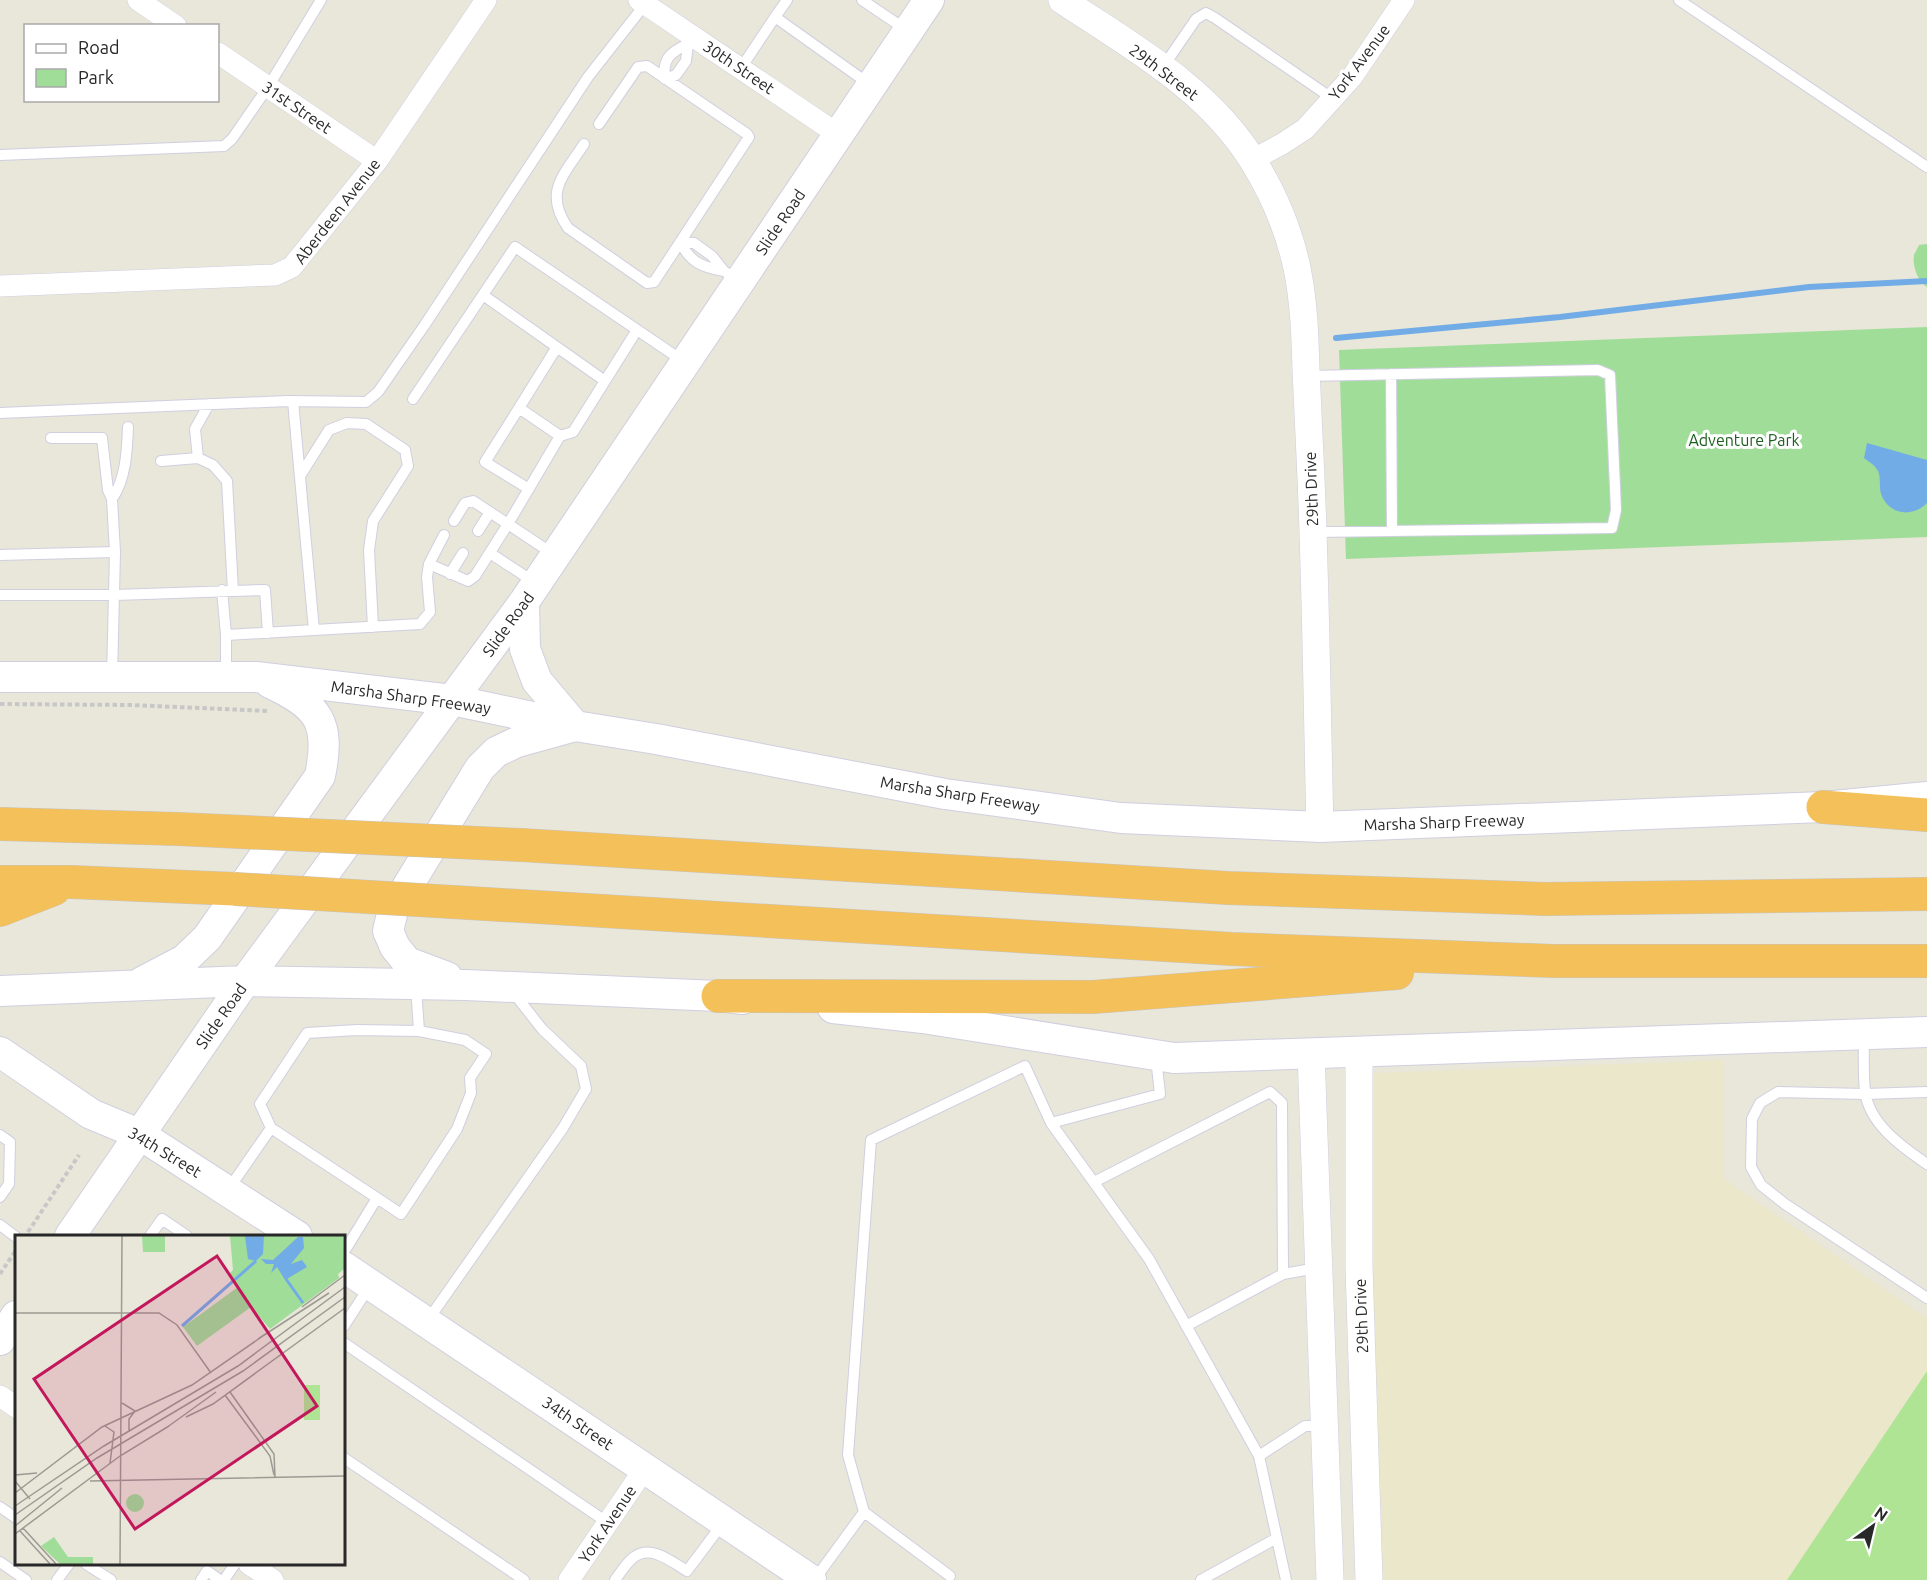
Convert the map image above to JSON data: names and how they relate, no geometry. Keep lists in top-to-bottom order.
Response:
{
  "streets": {
    "main road": ["Slide Road", "Marsha Sharp Freeway", "34th Street"],
    "street": [
      "York Avenue",
      "30th Street",
      "29th Street",
      "31st Street",
      "Aberdeen Avenue",
      "29th Drive"
    ]
  },
  "crossings": [
    ["York Avenue", "29th Street"],
    ["York Avenue", "29th Drive"],
    ["York Avenue", "34th Street"],
    ["30th Street", "Slide Road"],
    ["29th Street", "29th Drive"],
    ["31st Street", "Aberdeen Avenue"],
    ["Slide Road", "Marsha Sharp Freeway"],
    ["Slide Road", "34th Street"],
    ["29th Drive", "Marsha Sharp Freeway"]
  ],
  "parks": ["Adventure Park"],
  "legend": ["Road", "Park"],
  "north": "top right"
}
